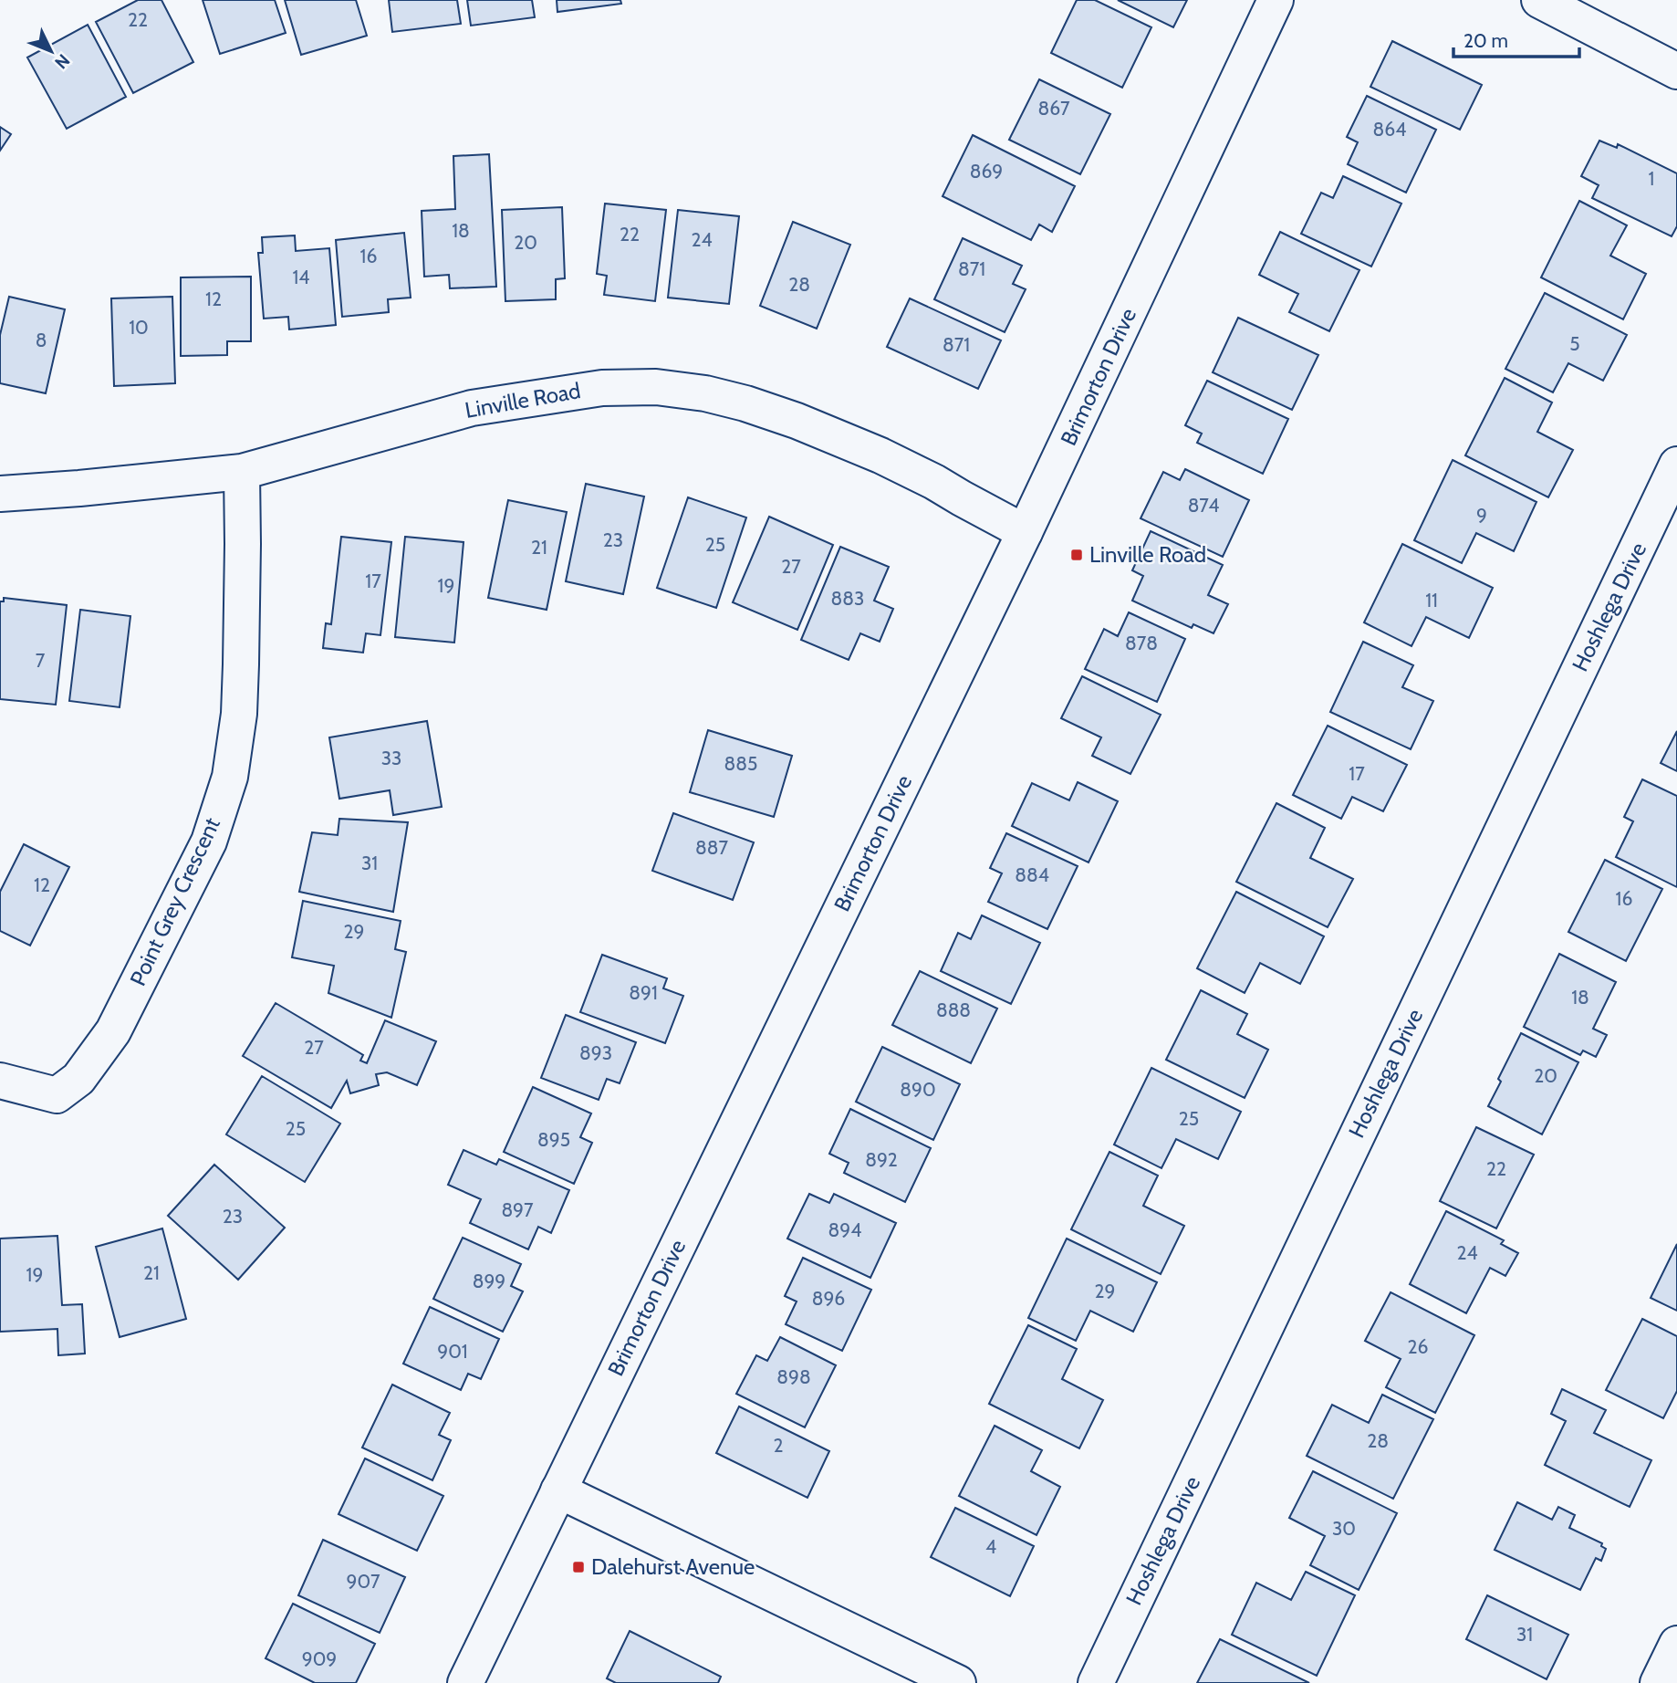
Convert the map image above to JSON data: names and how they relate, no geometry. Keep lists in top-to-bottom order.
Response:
{
  "streets": {
    "street": [
      "Brimorton Drive",
      "Linville Road",
      "Hoshlega Drive",
      "Point Grey Crescent"
    ]
  },
  "crossings": [
    ["Brimorton Drive", "Linville Road"],
    ["Linville Road", "Point Grey Crescent"]
  ],
  "places": {
    "transit": ["Linville Road", "Dalehurst Avenue"]
  },
  "house_numbers": [
    "22",
    "867",
    "864",
    "869",
    "1",
    "18",
    "22",
    "24",
    "20",
    "16",
    "871",
    "14",
    "28",
    "12",
    "10",
    "8",
    "5",
    "871",
    "874",
    "9",
    "23",
    "25",
    "21",
    "27",
    "17",
    "19",
    "883",
    "11",
    "878",
    "7",
    "33",
    "885",
    "17",
    "887",
    "31",
    "884",
    "12",
    "16",
    "29",
    "891",
    "18",
    "888",
    "27",
    "893",
    "20",
    "890",
    "25",
    "25",
    "895",
    "892",
    "22",
    "897",
    "23",
    "894",
    "24",
    "21",
    "19",
    "899",
    "29",
    "896",
    "26",
    "901",
    "898",
    "28",
    "2",
    "30",
    "4",
    "907",
    "31",
    "909"
  ],
  "scale_bar": "20 m",
  "north": "bottom right"
}
